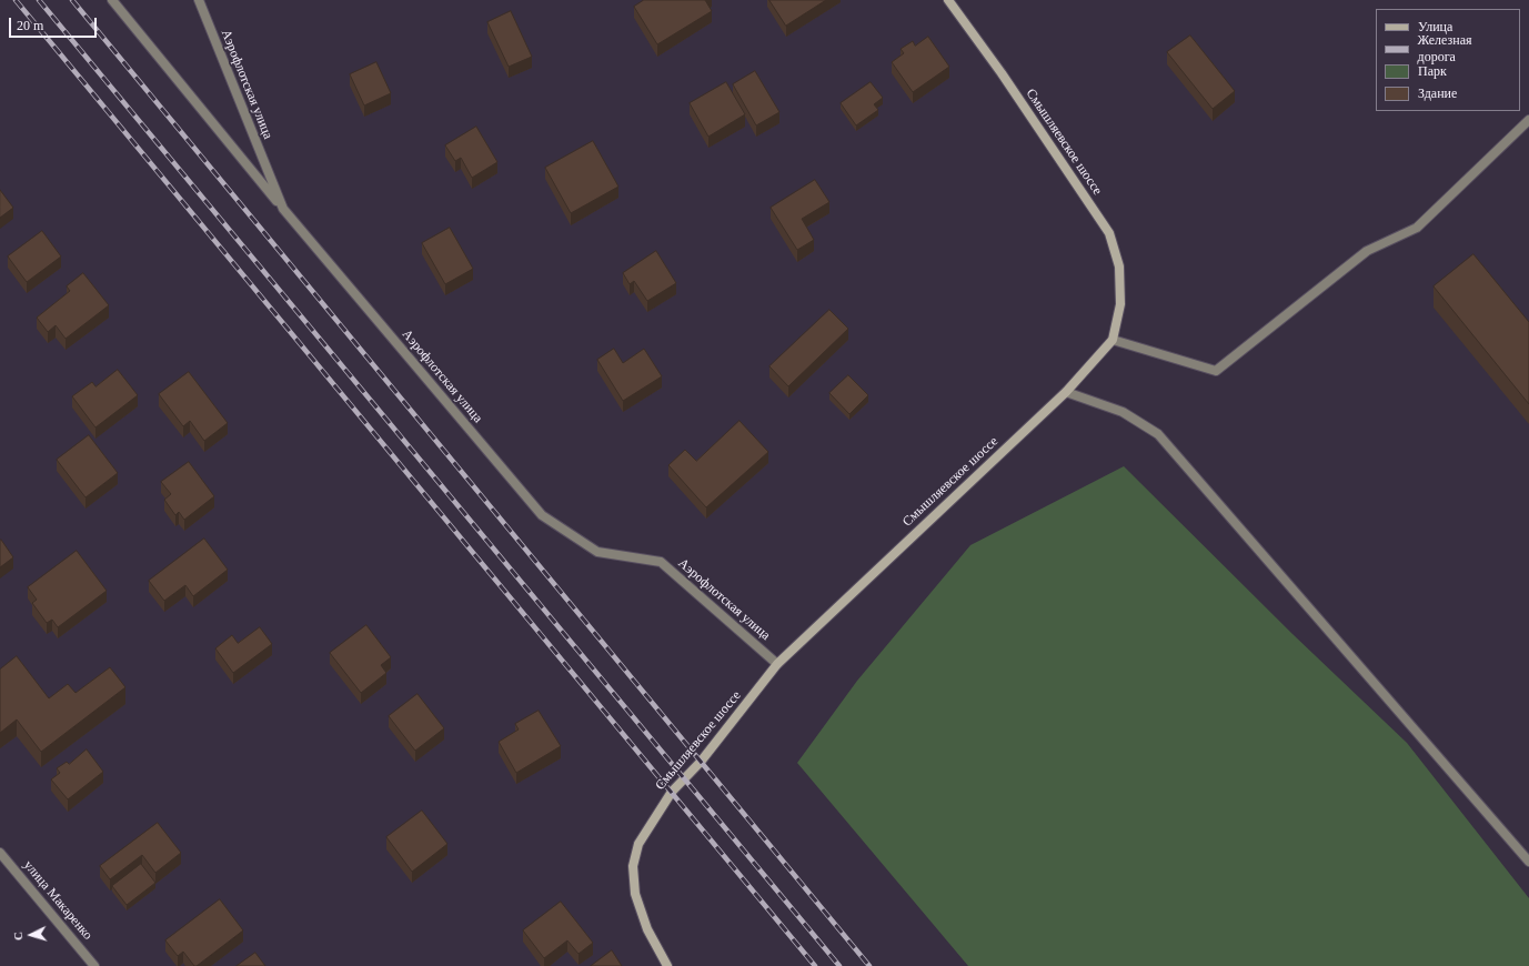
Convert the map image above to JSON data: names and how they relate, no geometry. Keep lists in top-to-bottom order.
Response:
{
  "streets": {
    "street": ["Аэрофлотская улица", "Смышляевское шоссе", "улица Макаренко"]
  },
  "crossings": [
    ["Аэрофлотская улица", "Смышляевское шоссе"]
  ],
  "legend": [
    "Улица",
    "Железная дорога",
    "Парк",
    "Здание"
  ],
  "scale_bar": "20 m",
  "north": "left"
}
